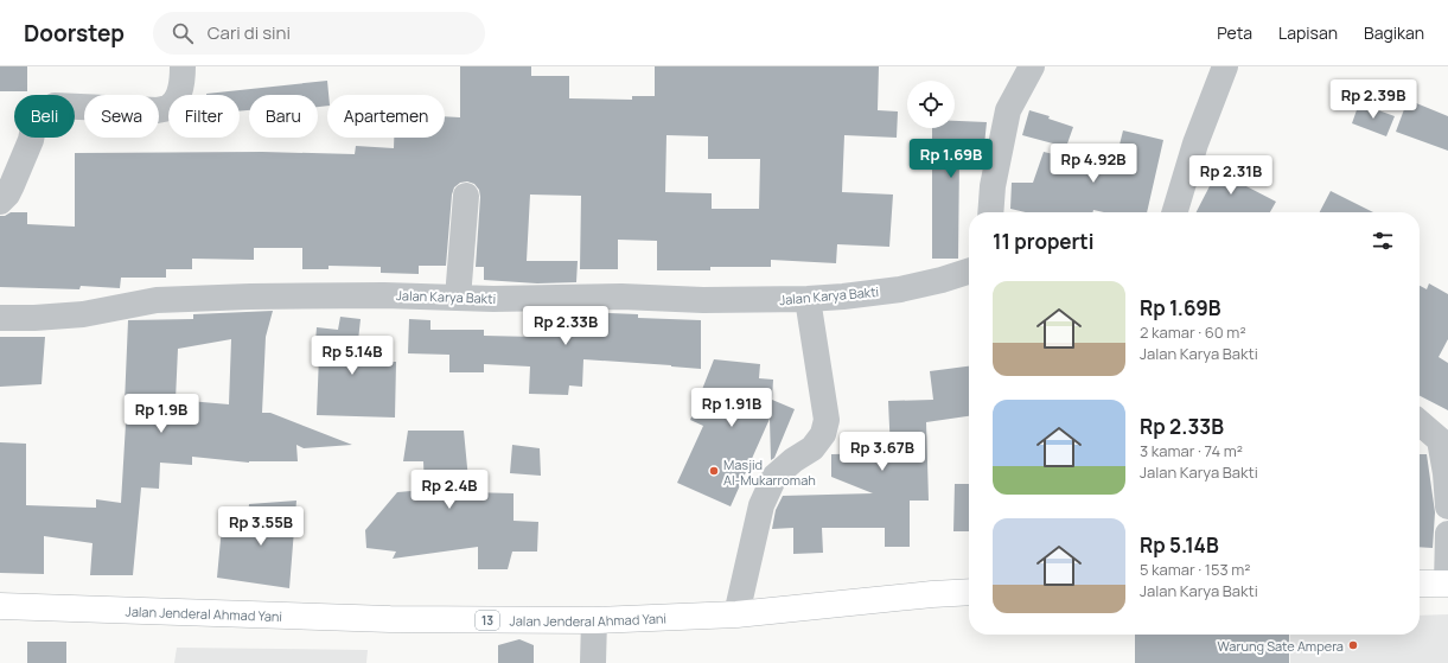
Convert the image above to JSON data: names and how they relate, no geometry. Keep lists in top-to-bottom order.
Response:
{
  "streets": {
    "highway": ["Jalan Jenderal Ahmad Yani", "13"],
    "street": ["Jalan Karya Bakti"]
  },
  "places": ["Masjid Al-Mukarromah", "Warung Sate Ampera"],
  "page": {
    "header": "Doorstep",
    "search": "Cari di sini",
    "nav": ["Peta", "Lapisan", "Bagikan"],
    "price": [
      "Rp 2.39B",
      "Rp 1.69B",
      "Rp 4.92B",
      "Rp 2.31B",
      "Rp 2.33B",
      "Rp 5.14B",
      "Rp 1.91B",
      "Rp 1.9B",
      "Rp 3.67B",
      "Rp 2.4B",
      "Rp 3.55B"
    ],
    "chip": [
      "Beli",
      "Sewa",
      "Filter",
      "Baru",
      "Apartemen"
    ],
    "heading": "11 properti",
    "list": [
      {
        "name": "Rp 1.69B",
        "note": "2 kamar · 60 m² · Jalan Karya Bakti"
      },
      {
        "name": "Rp 2.33B",
        "note": "3 kamar · 74 m² · Jalan Karya Bakti"
      },
      {
        "name": "Rp 5.14B",
        "note": "5 kamar · 153 m² · Jalan Karya Bakti"
      }
    ]
  }
}
